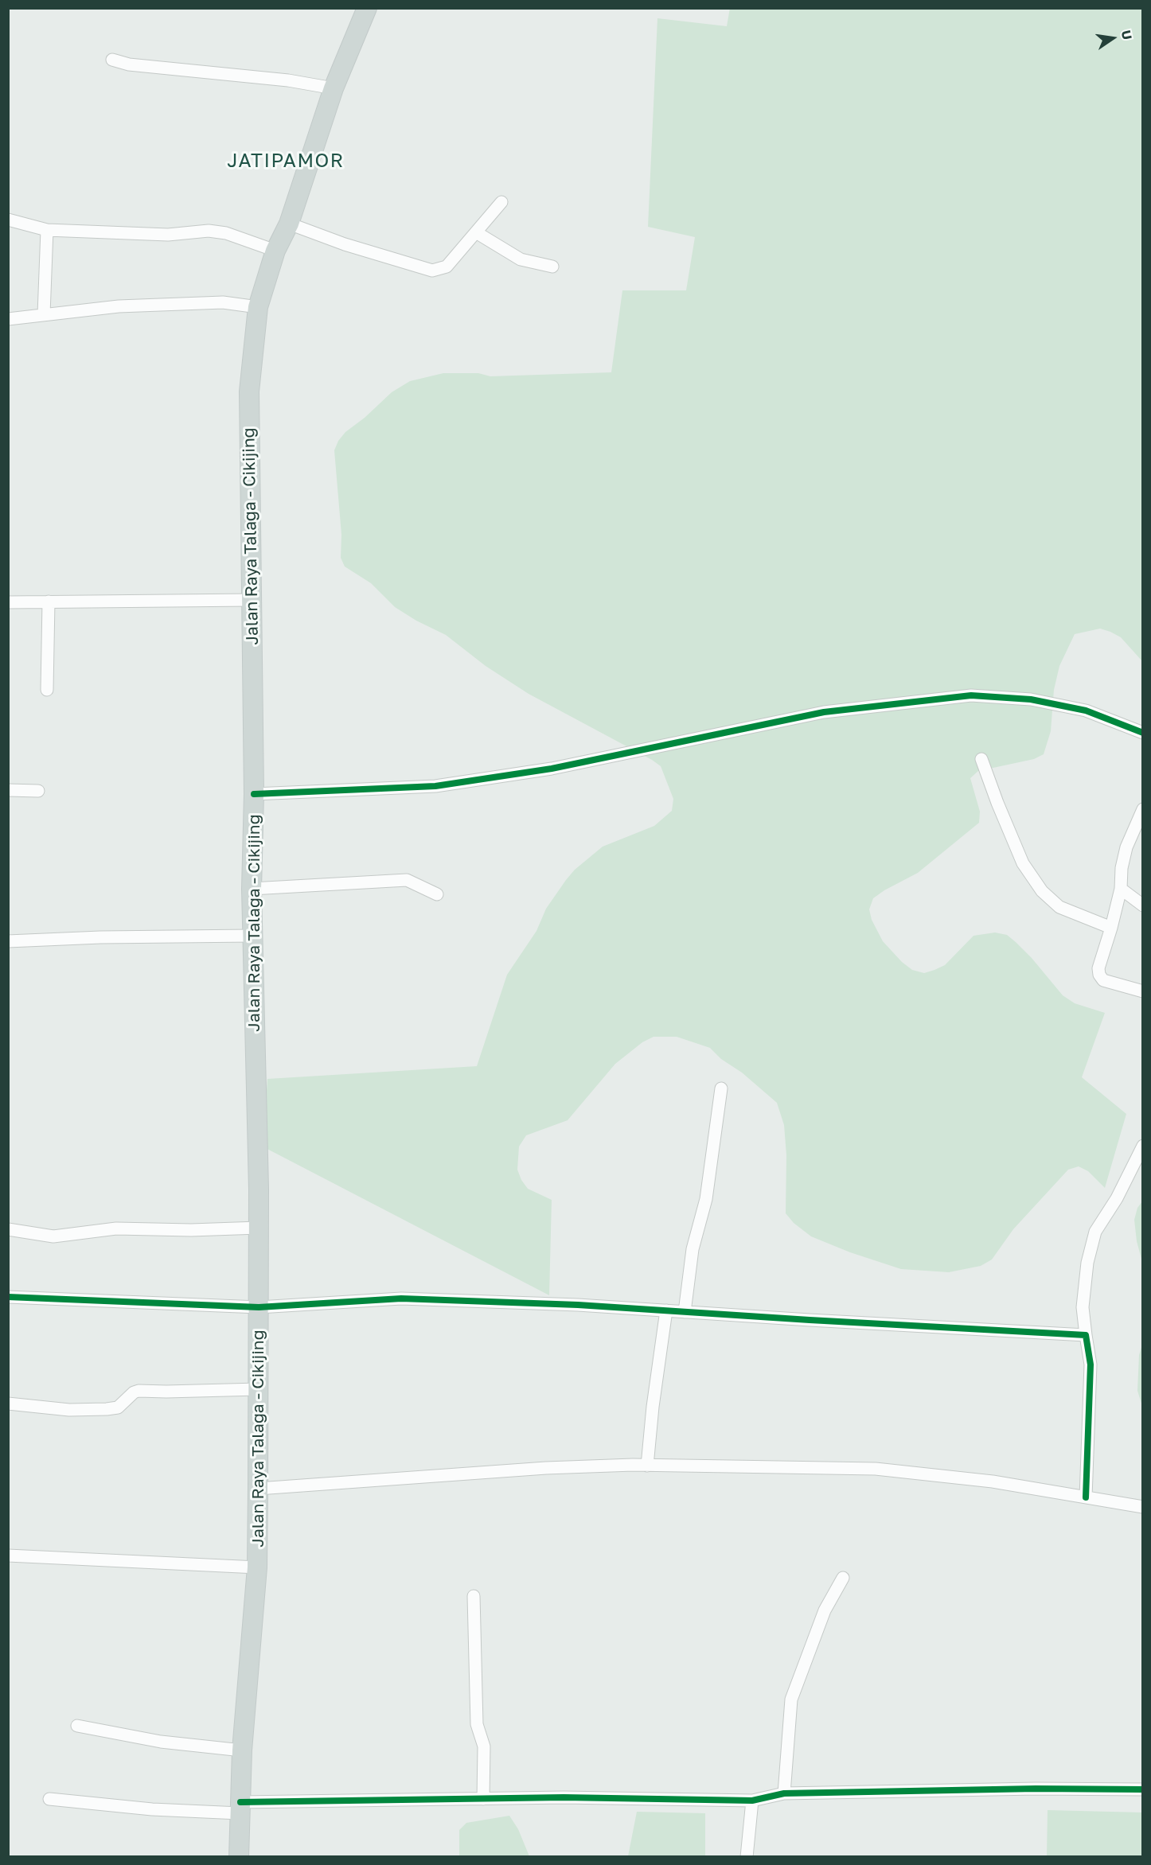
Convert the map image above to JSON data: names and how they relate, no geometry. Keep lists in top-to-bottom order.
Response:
{
  "streets": {
    "main road": ["Jalan Raya Talaga - Cikijing"]
  },
  "districts": ["JATIPAMOR"],
  "north": "right"
}
